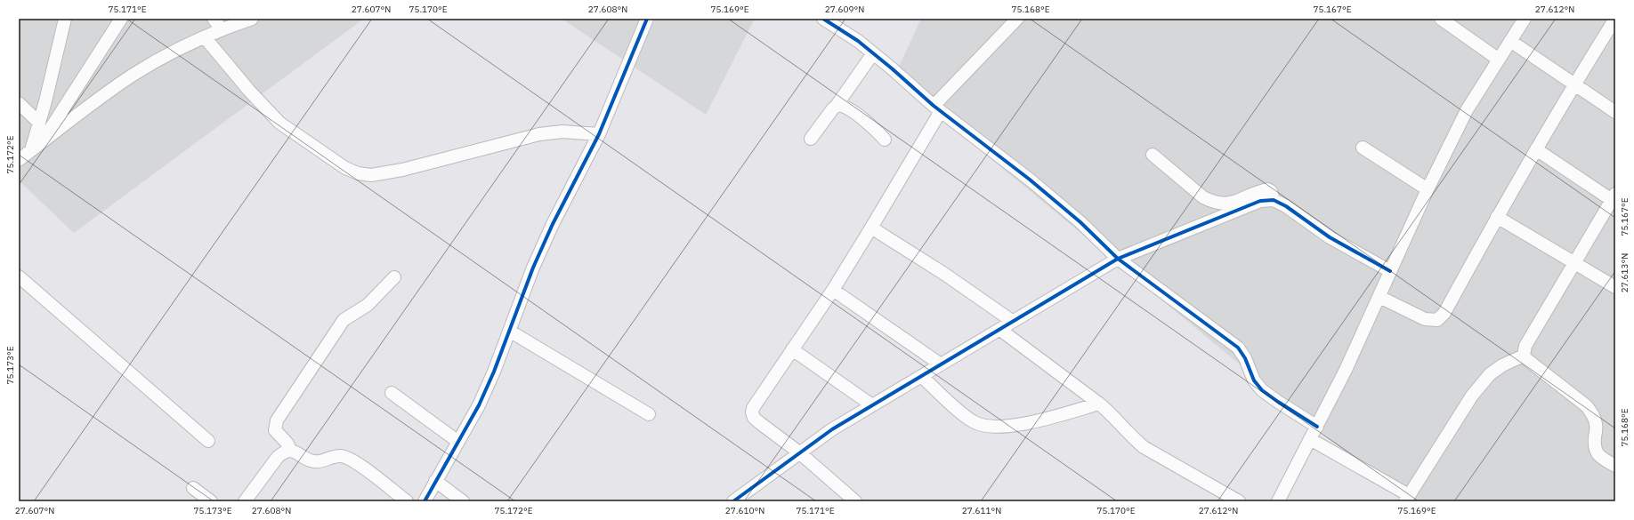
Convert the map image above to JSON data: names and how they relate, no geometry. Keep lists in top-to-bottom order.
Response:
{
  "coordinates": [
    "75.171°E",
    "27.607°N",
    "75.170°E",
    "27.608°N",
    "75.169°E",
    "27.609°N",
    "75.168°E",
    "75.167°E",
    "27.612°N",
    "75.172°E",
    "27.613°N",
    "75.173°E",
    "27.610°N",
    "27.611°N"
  ]
}
